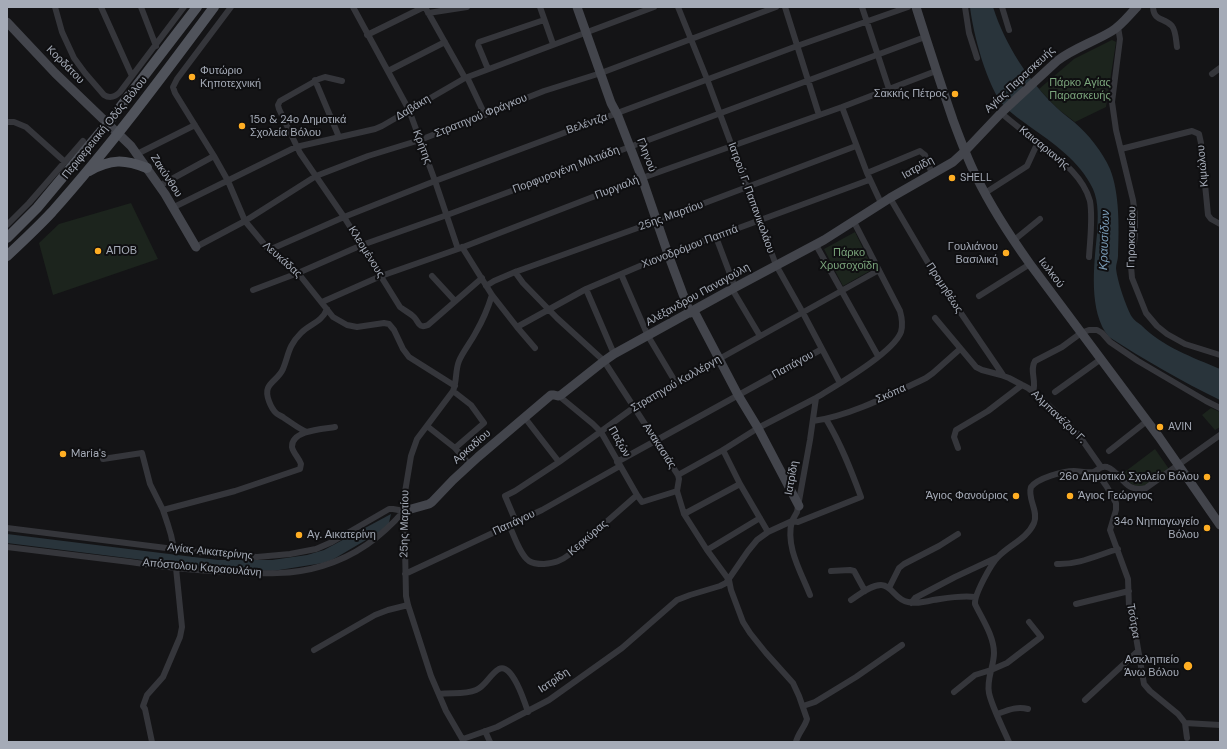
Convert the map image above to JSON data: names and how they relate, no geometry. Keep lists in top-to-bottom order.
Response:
{
  "streets": {
    "main road": ["Περιφερειακή Οδός Βόλου"],
    "street": [
      "Κορδάτου",
      "Αγίας Παρασκευής",
      "Δαβάκη",
      "Στρατηγού Φράγκου",
      "Βελέντζα",
      "Κρήτης",
      "Καισαριανής",
      "Γληνού",
      "Κιμώλου",
      "Ιατρίδη",
      "Πορφυρογένη Μιλτιάδη",
      "Ζακύνθου",
      "Πυργιαλή",
      "Ιατρού Γ. Παπανικολάου",
      "25ης Μαρτίου",
      "Γηροκομείου",
      "Χιονοδρόμου Παππά",
      "Κλεομένους",
      "Λευκάδας",
      "Ιωλκού",
      "Προμηθέως",
      "Αλέξανδρου Παναγούλη",
      "Παπάγου",
      "Στρατηγού Καλλέργη",
      "Σκόπα",
      "Αλμπανέζου Γ.",
      "Παξών",
      "Ανακασιάς",
      "Αρκαδίου",
      "Κερκύρας",
      "Αγίας Αικατερίνης",
      "Απόστολου Καραουλάνη",
      "Τσότρα"
    ]
  },
  "crossings": [
    ["Κορδάτου", "Περιφερειακή Οδός Βόλου"],
    ["Κορδάτου", "Ζακύνθου"],
    ["Αγίας Παρασκευής", "Καισαριανής"],
    ["Αγίας Παρασκευής", "Ιατρίδη"],
    ["Αγίας Παρασκευής", "Γηροκομείου"],
    ["Αγίας Παρασκευής", "Ιωλκού"],
    ["Δαβάκη", "Κρήτης"],
    ["Δαβάκη", "Γληνού"],
    ["Δαβάκη", "Ζακύνθου"],
    ["Δαβάκη", "Κλεομένους"],
    ["Δαβάκη", "Λευκάδας"],
    ["Στρατηγού Φράγκου", "Κρήτης"],
    ["Στρατηγού Φράγκου", "Γληνού"],
    ["Στρατηγού Φράγκου", "Ζακύνθου"],
    ["Στρατηγού Φράγκου", "Ιατρού Γ. Παπανικολάου"],
    ["Στρατηγού Φράγκου", "Κλεομένους"],
    ["Στρατηγού Φράγκου", "Λευκάδας"],
    ["Βελέντζα", "Κρήτης"],
    ["Βελέντζα", "Γληνού"],
    ["Βελέντζα", "Ιατρού Γ. Παπανικολάου"],
    ["Βελέντζα", "Κλεομένους"],
    ["Βελέντζα", "Λευκάδας"],
    ["Περιφερειακή Οδός Βόλου", "Ζακύνθου"],
    ["Κρήτης", "Πορφυρογένη Μιλτιάδη"],
    ["Κρήτης", "Πυργιαλή"],
    ["Κρήτης", "25ης Μαρτίου"],
    ["Κρήτης", "Χιονοδρόμου Παππά"],
    ["Κρήτης", "Κλεομένους"],
    ["Γληνού", "Ιατρίδη"],
    ["Γληνού", "Πορφυρογένη Μιλτιάδη"],
    ["Γληνού", "Πυργιαλή"],
    ["Γληνού", "25ης Μαρτίου"],
    ["Γληνού", "Χιονοδρόμου Παππά"],
    ["Γληνού", "Αλέξανδρου Παναγούλη"],
    ["Γληνού", "Παπάγου"],
    ["Γληνού", "Στρατηγού Καλλέργη"],
    ["Κιμώλου", "Γηροκομείου"],
    ["Ιατρίδη", "25ης Μαρτίου"],
    ["Ιατρίδη", "Ιωλκού"],
    ["Ιατρίδη", "Προμηθέως"],
    ["Ιατρίδη", "Αλέξανδρου Παναγούλη"],
    ["Ιατρίδη", "Σκόπα"],
    ["Ιατρίδη", "Ανακασιάς"],
    ["Πορφυρογένη Μιλτιάδη", "Ιατρού Γ. Παπανικολάου"],
    ["Πορφυρογένη Μιλτιάδη", "Κλεομένους"],
    ["Πορφυρογένη Μιλτιάδη", "Λευκάδας"],
    ["Πορφυρογένη Μιλτιάδη", "Ιωλκού"],
    ["Πυργιαλή", "Ιατρού Γ. Παπανικολάου"],
    ["Πυργιαλή", "Κλεομένους"],
    ["Πυργιαλή", "Λευκάδας"],
    ["Πυργιαλή", "Ιωλκού"],
    ["Ιατρού Γ. Παπανικολάου", "25ης Μαρτίου"],
    ["Ιατρού Γ. Παπανικολάου", "Χιονοδρόμου Παππά"],
    ["Ιατρού Γ. Παπανικολάου", "Αλέξανδρου Παναγούλη"],
    ["Ιατρού Γ. Παπανικολάου", "Παπάγου"],
    ["Ιατρού Γ. Παπανικολάου", "Στρατηγού Καλλέργη"],
    ["25ης Μαρτίου", "Λευκάδας"],
    ["25ης Μαρτίου", "Παπάγου"],
    ["25ης Μαρτίου", "Ανακασιάς"],
    ["25ης Μαρτίου", "Αρκαδίου"],
    ["25ης Μαρτίου", "Αγίας Αικατερίνης"],
    ["25ης Μαρτίου", "Απόστολου Καραουλάνη"],
    ["Χιονοδρόμου Παππά", "Ανακασιάς"],
    ["Προμηθέως", "Αλμπανέζου Γ."],
    ["Αλέξανδρου Παναγούλη", "Παξών"],
    ["Αλέξανδρου Παναγούλη", "Ανακασιάς"],
    ["Αλέξανδρου Παναγούλη", "Αρκαδίου"],
    ["Παπάγου", "Στρατηγού Καλλέργη"],
    ["Παπάγου", "Παξών"],
    ["Παπάγου", "Ανακασιάς"],
    ["Παπάγου", "Κερκύρας"],
    ["Στρατηγού Καλλέργη", "Παξών"],
    ["Στρατηγού Καλλέργη", "Ανακασιάς"],
    ["Σκόπα", "Αλμπανέζου Γ."],
    ["Αλμπανέζου Γ.", "Τσότρα"],
    ["Παξών", "Αρκαδίου"],
    ["Παξών", "Κερκύρας"],
    ["Αρκαδίου", "Αγίας Αικατερίνης"],
    ["Αρκαδίου", "Απόστολου Καραουλάνη"],
    ["Αγίας Αικατερίνης", "Απόστολου Καραουλάνη"]
  ],
  "water": ["Κραυσίδων"],
  "parks": ["Πάρκο Αγίας Παρασκευής", "Πάρκο Χρυσοχοΐδη"],
  "places": [
    "Φυτώριο Κηποτεχνική",
    "Σακκής Πέτρος",
    "15ο & 24ο Δημοτικά Σχολεία Βόλου",
    "SHELL",
    "ΑΠΟΒ",
    "Γουλιάνου Βασιλική",
    "AVIN",
    "Maria's",
    "26ο Δημοτικό Σχολείο Βόλου",
    "Άγιος Φανούριος",
    "Άγιος Γεώργιος",
    "34ο Νηπιαγωγείο Βόλου",
    "Αγ. Αικατερίνη",
    "Ασκληπιείο Άνω Βόλου"
  ]
}
